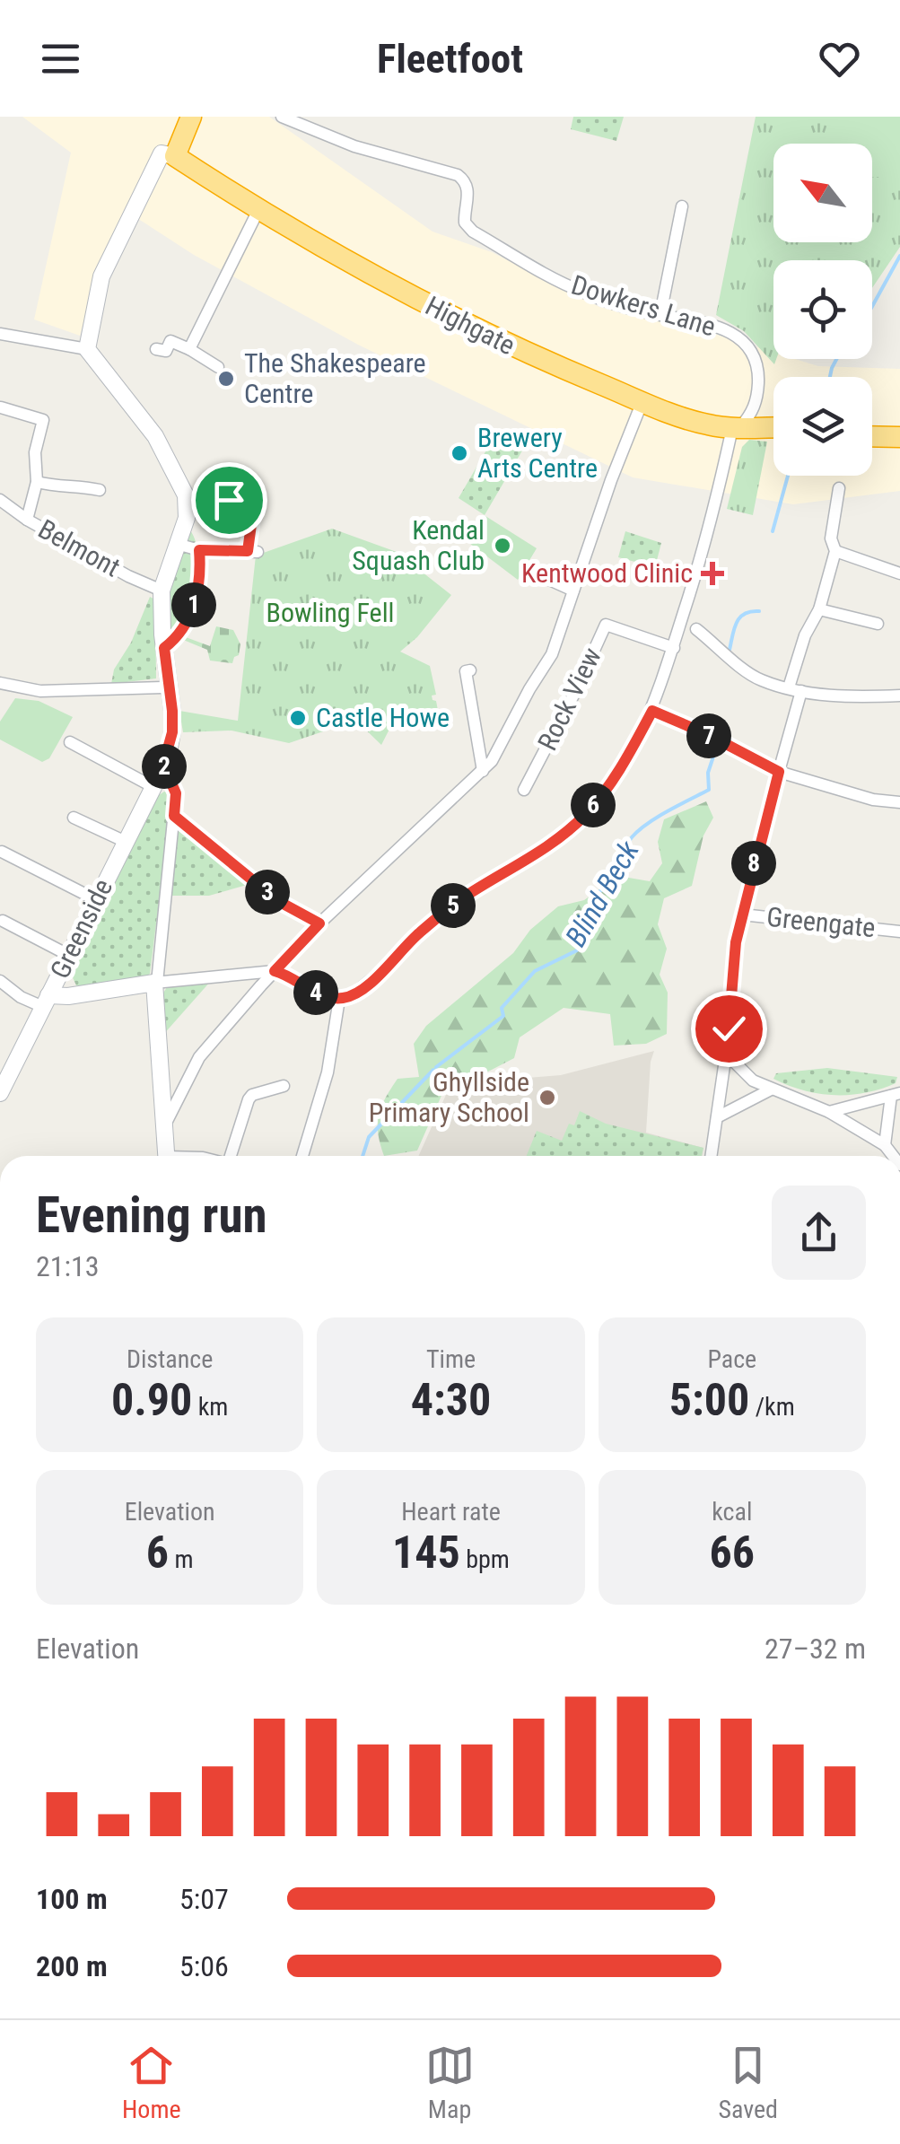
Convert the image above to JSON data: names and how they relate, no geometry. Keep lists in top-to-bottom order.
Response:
{
  "streets": {
    "highway": ["Highgate"],
    "street": [
      "Dowkers Lane",
      "Belmont",
      "Rock View",
      "Greengate",
      "Greenside"
    ]
  },
  "crossings": [
    ["Belmont", "Greenside"]
  ],
  "water": ["Blind Beck"],
  "parks": ["Bowling Fell"],
  "places": {
    "other": [
      "The Shakespeare Centre",
      "Brewery Arts Centre",
      "Kendal Squash Club",
      "Castle Howe",
      "Ghyllside Primary School"
    ],
    "health": ["Kentwood Clinic"]
  },
  "north": "top left",
  "page": {
    "header": "Fleetfoot",
    "pins": [
      "1",
      "7",
      "2",
      "6",
      "8",
      "3",
      "5",
      "4"
    ],
    "heading": ["Evening run", "21:13"],
    "stats": [
      ["Distance", "0.90 km"],
      ["Time", "4:30"],
      ["Pace", "5:00 /km"],
      ["Elevation", "6 m"],
      ["Heart rate", "145 bpm"],
      ["kcal", "66"]
    ],
    "chart": ["Elevation", "27–32 m"],
    "list": [
      {
        "name": "100 m",
        "note": "5:07"
      },
      {
        "name": "200 m",
        "note": "5:06"
      }
    ],
    "tabs": ["Home", "Map", "Saved"]
  }
}
